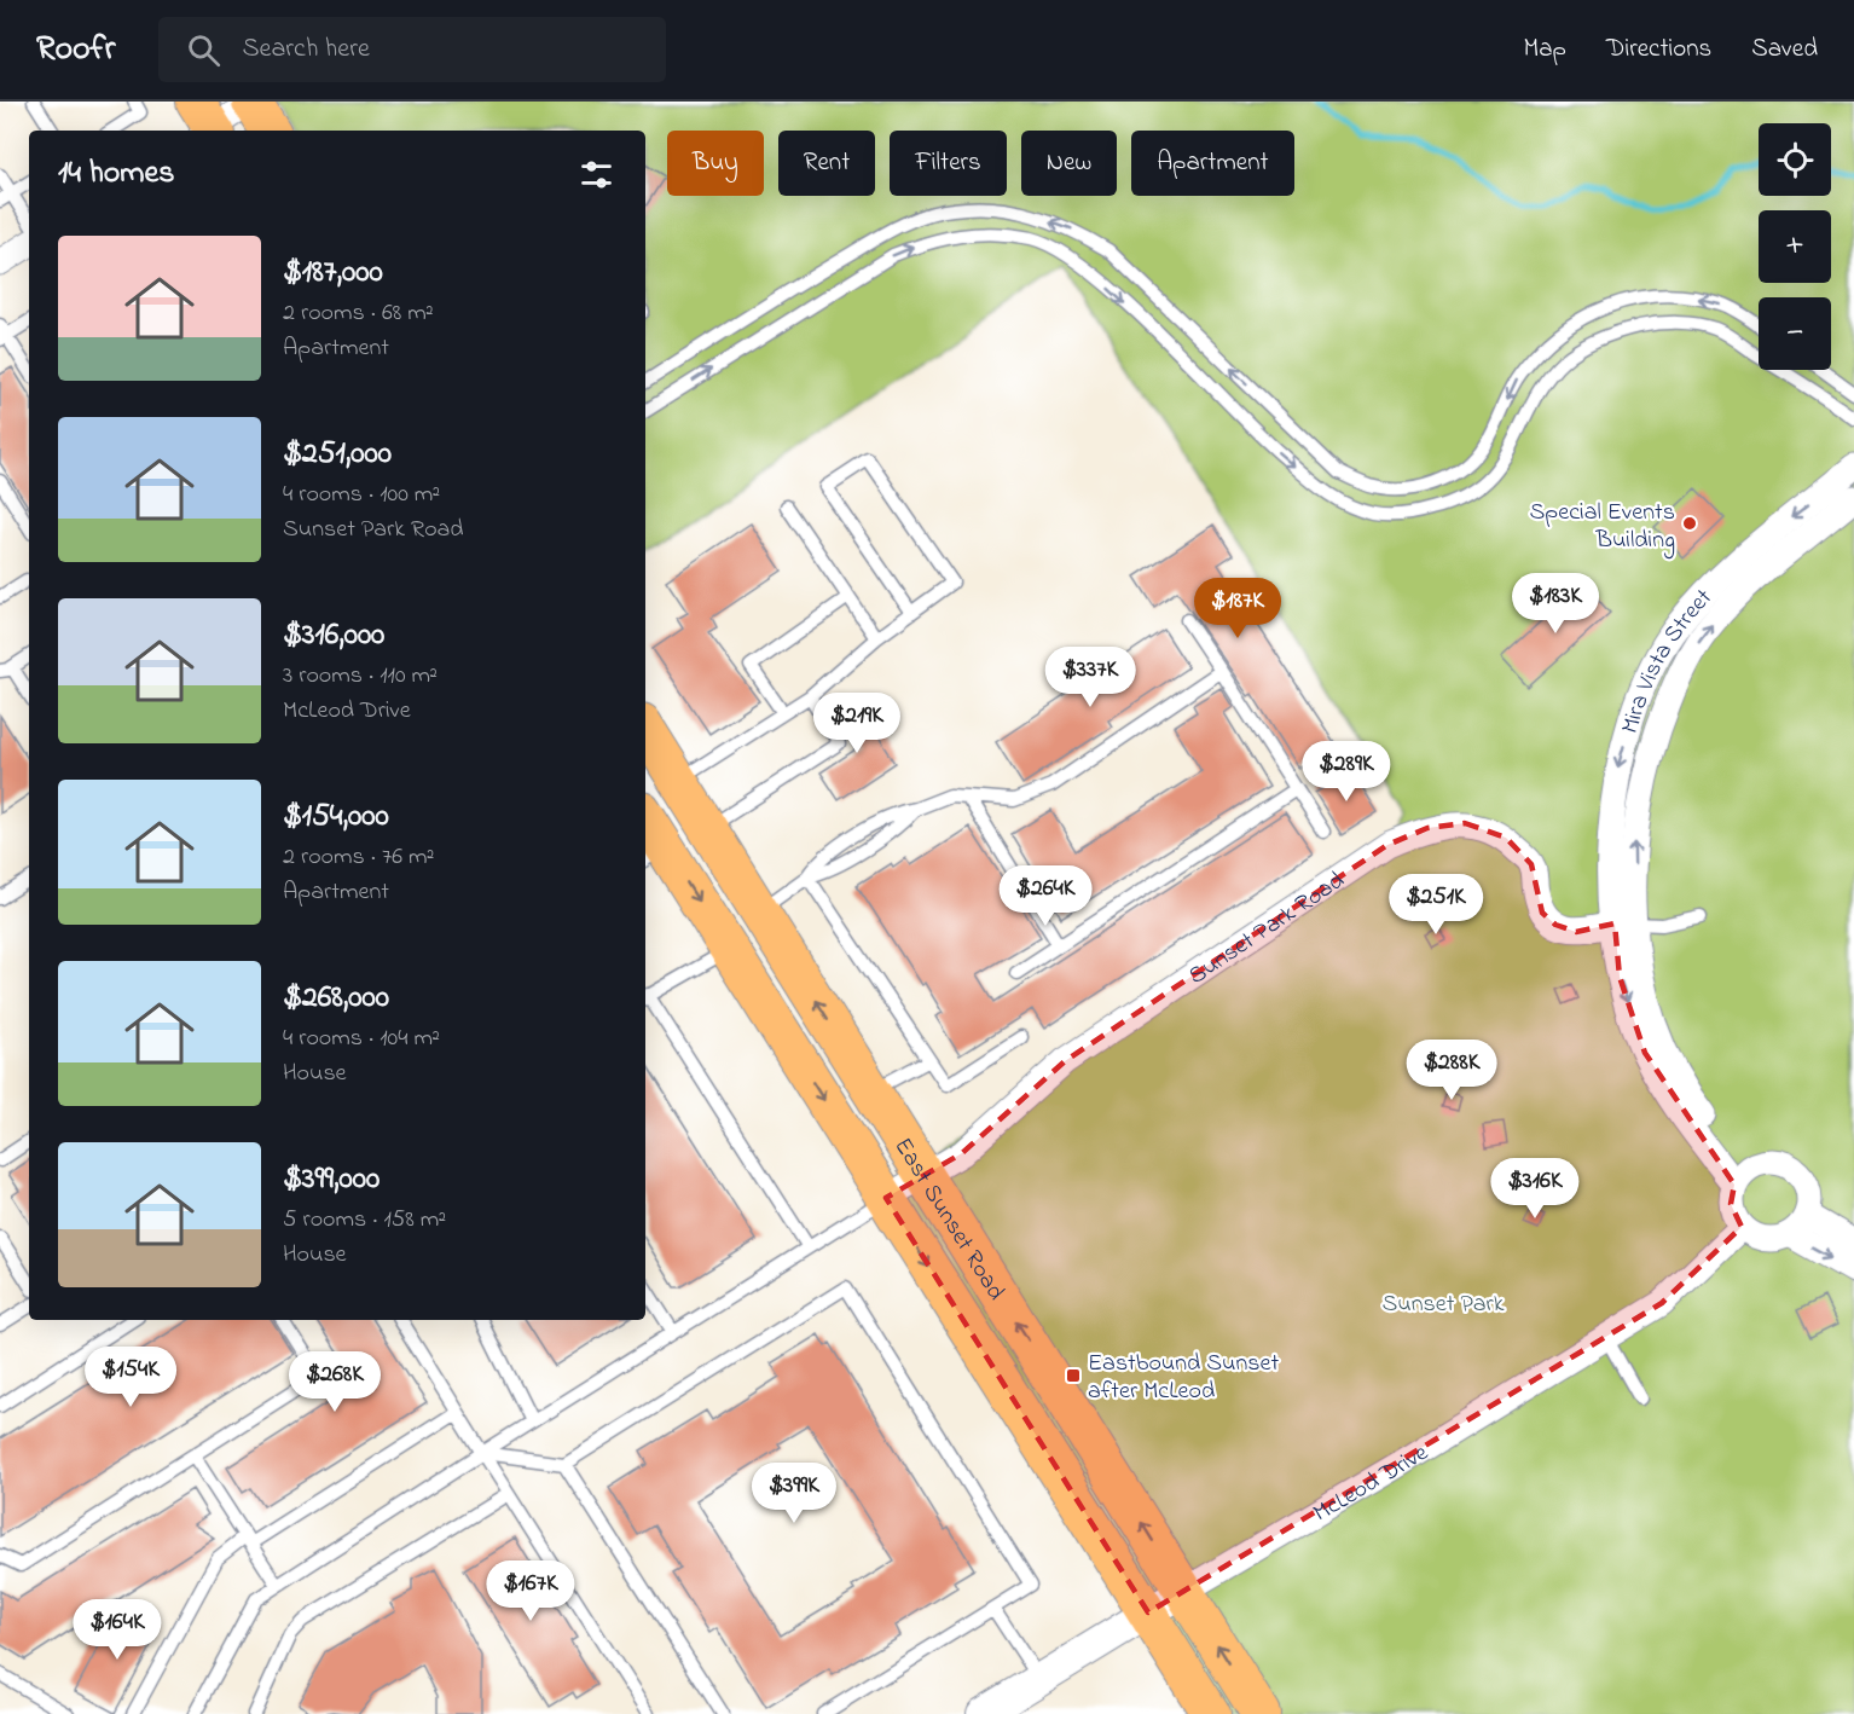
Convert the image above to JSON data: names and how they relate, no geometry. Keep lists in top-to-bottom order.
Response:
{
  "streets": {
    "main road": ["East Sunset Road"],
    "street": ["Mira Vista Street", "Sunset Park Road", "McLeod Drive"]
  },
  "crossings": [
    ["Mira Vista Street", "Sunset Park Road"],
    ["Sunset Park Road", "East Sunset Road"],
    ["East Sunset Road", "McLeod Drive"]
  ],
  "parks": ["Sunset Park"],
  "places": {
    "other": ["Special Events Building"],
    "transit": ["Eastbound Sunset after McLeod"]
  },
  "page": {
    "header": "Roofr",
    "search": "Search here",
    "nav": ["Map", "Directions", "Saved"],
    "map_buttons": ["+", "−"],
    "chip": [
      "Buy",
      "Rent",
      "Filters",
      "New",
      "Apartment"
    ],
    "heading": "14 homes",
    "list": [
      {
        "name": "$187,000",
        "note": "2 rooms · 68 m² · Apartment"
      },
      {
        "name": "$251,000",
        "note": "4 rooms · 100 m² · Sunset Park Road"
      },
      {
        "name": "$316,000",
        "note": "3 rooms · 110 m² · McLeod Drive"
      },
      {
        "name": "$154,000",
        "note": "2 rooms · 76 m² · Apartment"
      },
      {
        "name": "$268,000",
        "note": "4 rooms · 104 m² · House"
      },
      {
        "name": "$399,000",
        "note": "5 rooms · 158 m² · House"
      }
    ],
    "price": [
      "$183K",
      "$187K",
      "$337K",
      "$219K",
      "$289K",
      "$264K",
      "$251K",
      "$288K",
      "$316K",
      "$154K",
      "$268K",
      "$399K",
      "$167K",
      "$164K"
    ]
  }
}
